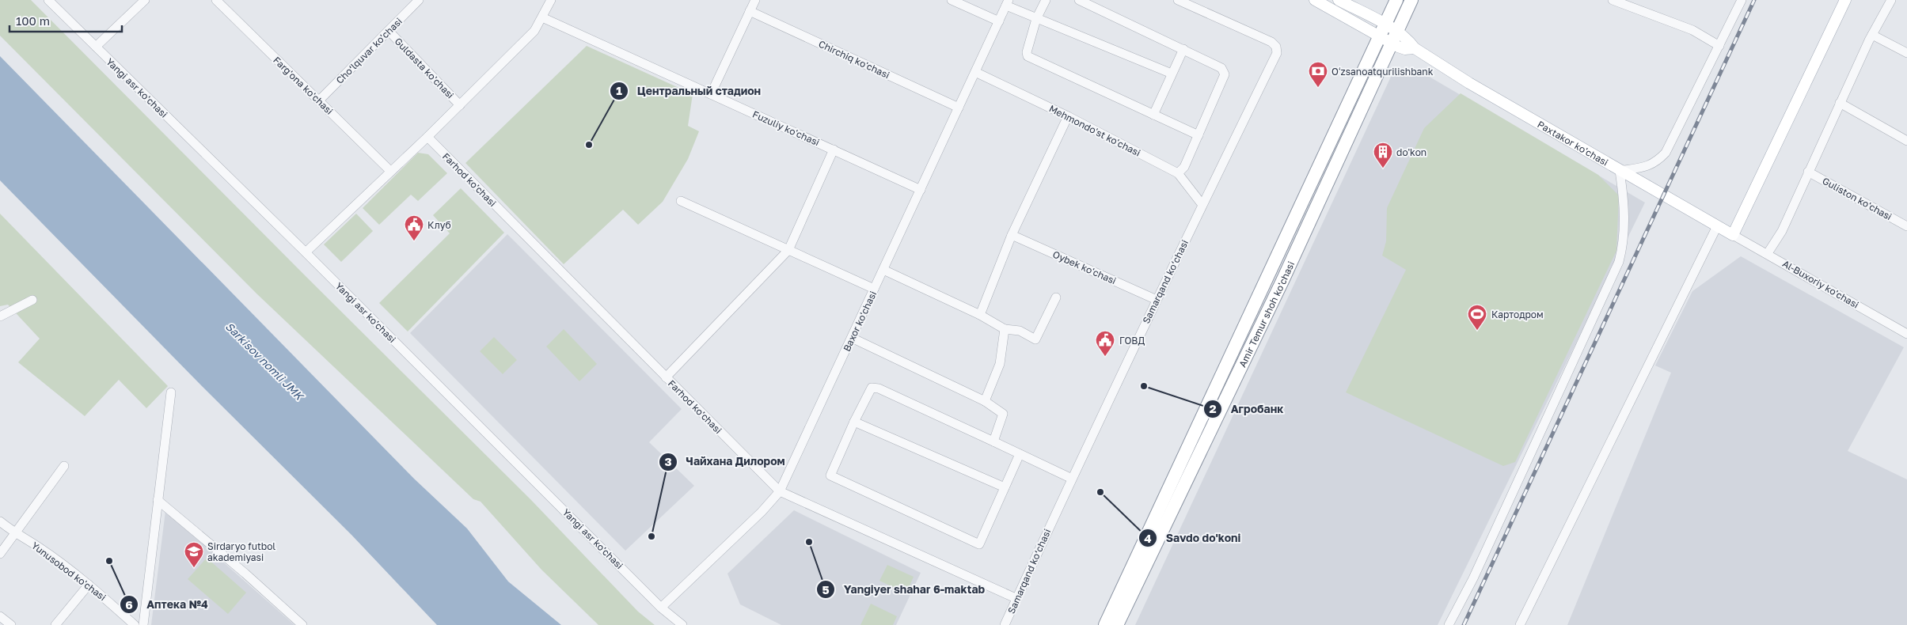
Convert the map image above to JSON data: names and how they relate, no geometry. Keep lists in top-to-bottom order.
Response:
{
  "streets": {
    "highway": ["Amir Temur shoh ko'chasi"],
    "main road": ["Paxtakor ko'chasi"],
    "street": [
      "Cho‘lquvar ko'chasi",
      "Chirchiq ko'chasi",
      "Guldasta ko'chasi",
      "Farg'ona ko'chasi",
      "Yangi asr ko'chasi",
      "Fuzuliy ko'chasi",
      "Mehmondo'st ko'chasi",
      "Farhod ko'chasi",
      "Guliston ko'chasi",
      "Oybek ko'chasi",
      "Samarqand ko‘chasi",
      "Al-Buxoriy ko'chasi",
      "Baxor ko'chasi",
      "Yunusobod ko'chasi"
    ]
  },
  "crossings": [
    ["Cho‘lquvar ko'chasi", "Guldasta ko'chasi"],
    ["Cho‘lquvar ko'chasi", "Farg'ona ko'chasi"],
    ["Chirchiq ko'chasi", "Baxor ko'chasi"],
    ["Yangi asr ko'chasi", "Baxor ko'chasi"],
    ["Fuzuliy ko'chasi", "Baxor ko'chasi"],
    ["Mehmondo'st ko'chasi", "Samarqand ko‘chasi"],
    ["Mehmondo'st ko'chasi", "Baxor ko'chasi"],
    ["Paxtakor ko'chasi", "Al-Buxoriy ko'chasi"],
    ["Paxtakor ko'chasi", "Amir Temur shoh ko'chasi"],
    ["Farhod ko'chasi", "Samarqand ko‘chasi"],
    ["Farhod ko'chasi", "Baxor ko'chasi"],
    ["Oybek ko'chasi", "Samarqand ko‘chasi"]
  ],
  "water": ["Sarkisov nomli JMK"],
  "places": {
    "bank": ["Oʻzsanoatqurilishbank"],
    "other": [
      "Центральный стадион",
      "Агробанк",
      "Savdo do'koni",
      "Чайхана Дилором",
      "Yangiyer shahar 6-maktab",
      "Аптека №4"
    ],
    "building": ["do'kon"],
    "public building": ["Клуб", "ГОВД"],
    "sports": ["Картодром"],
    "school or university": ["Sirdaryo futbol akademiyasi"]
  },
  "scale_bar": "100 m"
}
